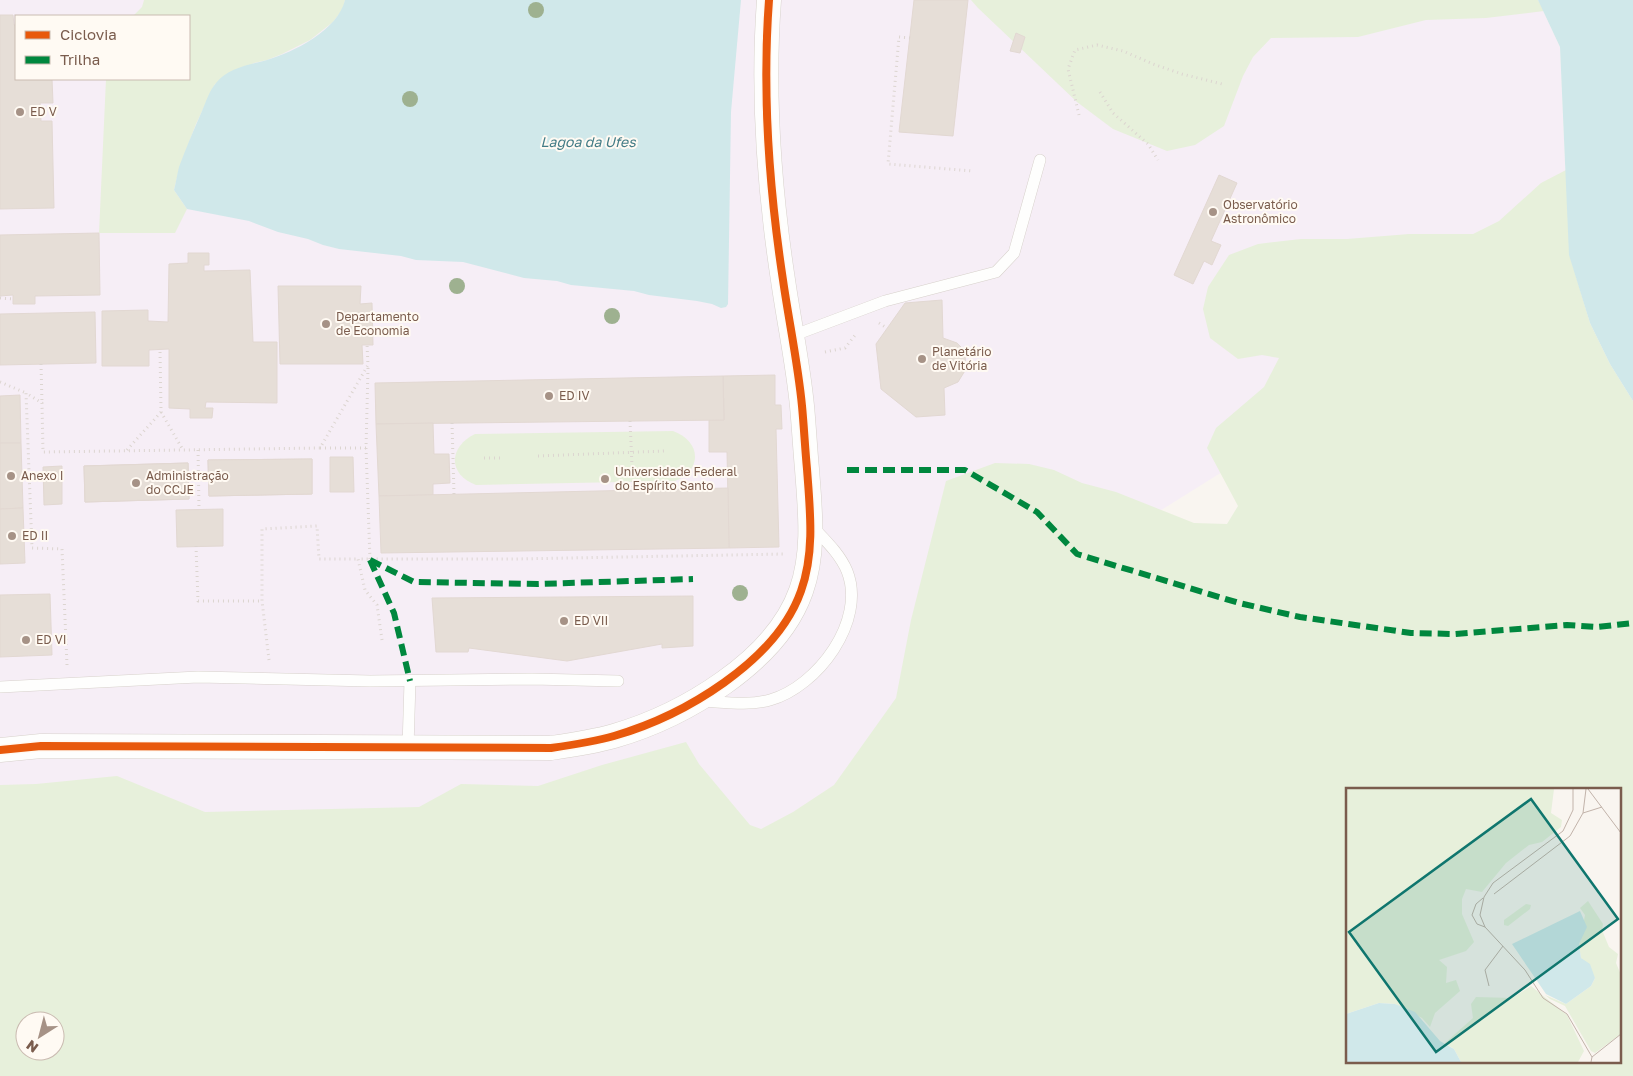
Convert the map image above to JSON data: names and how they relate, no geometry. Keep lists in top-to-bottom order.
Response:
{
  "water": ["Lagoa da Ufes"],
  "places": [
    "ED V",
    "Observatório Astronômico",
    "Departamento de Economia",
    "Planetário de Vitória",
    "ED IV",
    "Anexo I",
    "Universidade Federal do Espírito Santo",
    "Administração do CCJE",
    "ED II",
    "ED VII",
    "ED VI"
  ],
  "legend": ["Ciclovia", "Trilha"],
  "north": "bottom left"
}
